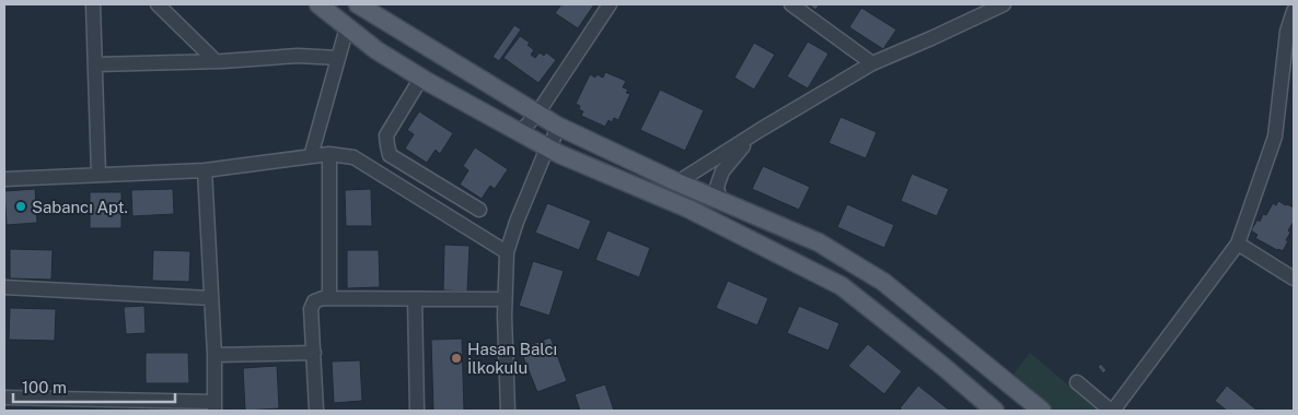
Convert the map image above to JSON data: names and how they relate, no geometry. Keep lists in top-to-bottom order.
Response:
{
  "places": ["Sabancı Apt.", "Hasan Balcı İlkokulu"],
  "scale_bar": "100 m"
}
